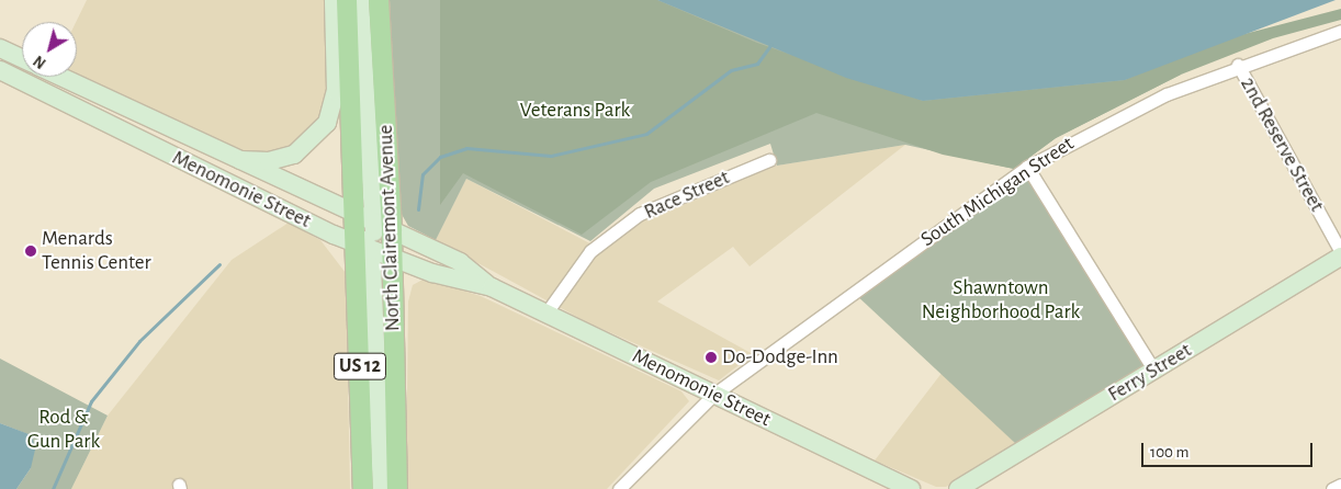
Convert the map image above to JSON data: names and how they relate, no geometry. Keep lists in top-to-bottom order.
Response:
{
  "streets": {
    "main road": [
      "Menomonie Street",
      "North Clairemont Avenue",
      "US 12",
      "Ferry Street"
    ],
    "street": ["2nd Reserve Street", "South Michigan Street", "Race Street"]
  },
  "crossings": [
    ["2nd Reserve Street", "South Michigan Street"],
    ["Menomonie Street", "South Michigan Street"],
    ["Menomonie Street", "Race Street"],
    ["Menomonie Street", "North Clairemont Avenue"]
  ],
  "parks": ["Veterans Park", "Shawntown Neighborhood Park", "Rod & Gun Park"],
  "places": ["Menards Tennis Center", "Do-Dodge-Inn"],
  "scale_bar": "100 m",
  "north": "bottom left"
}
